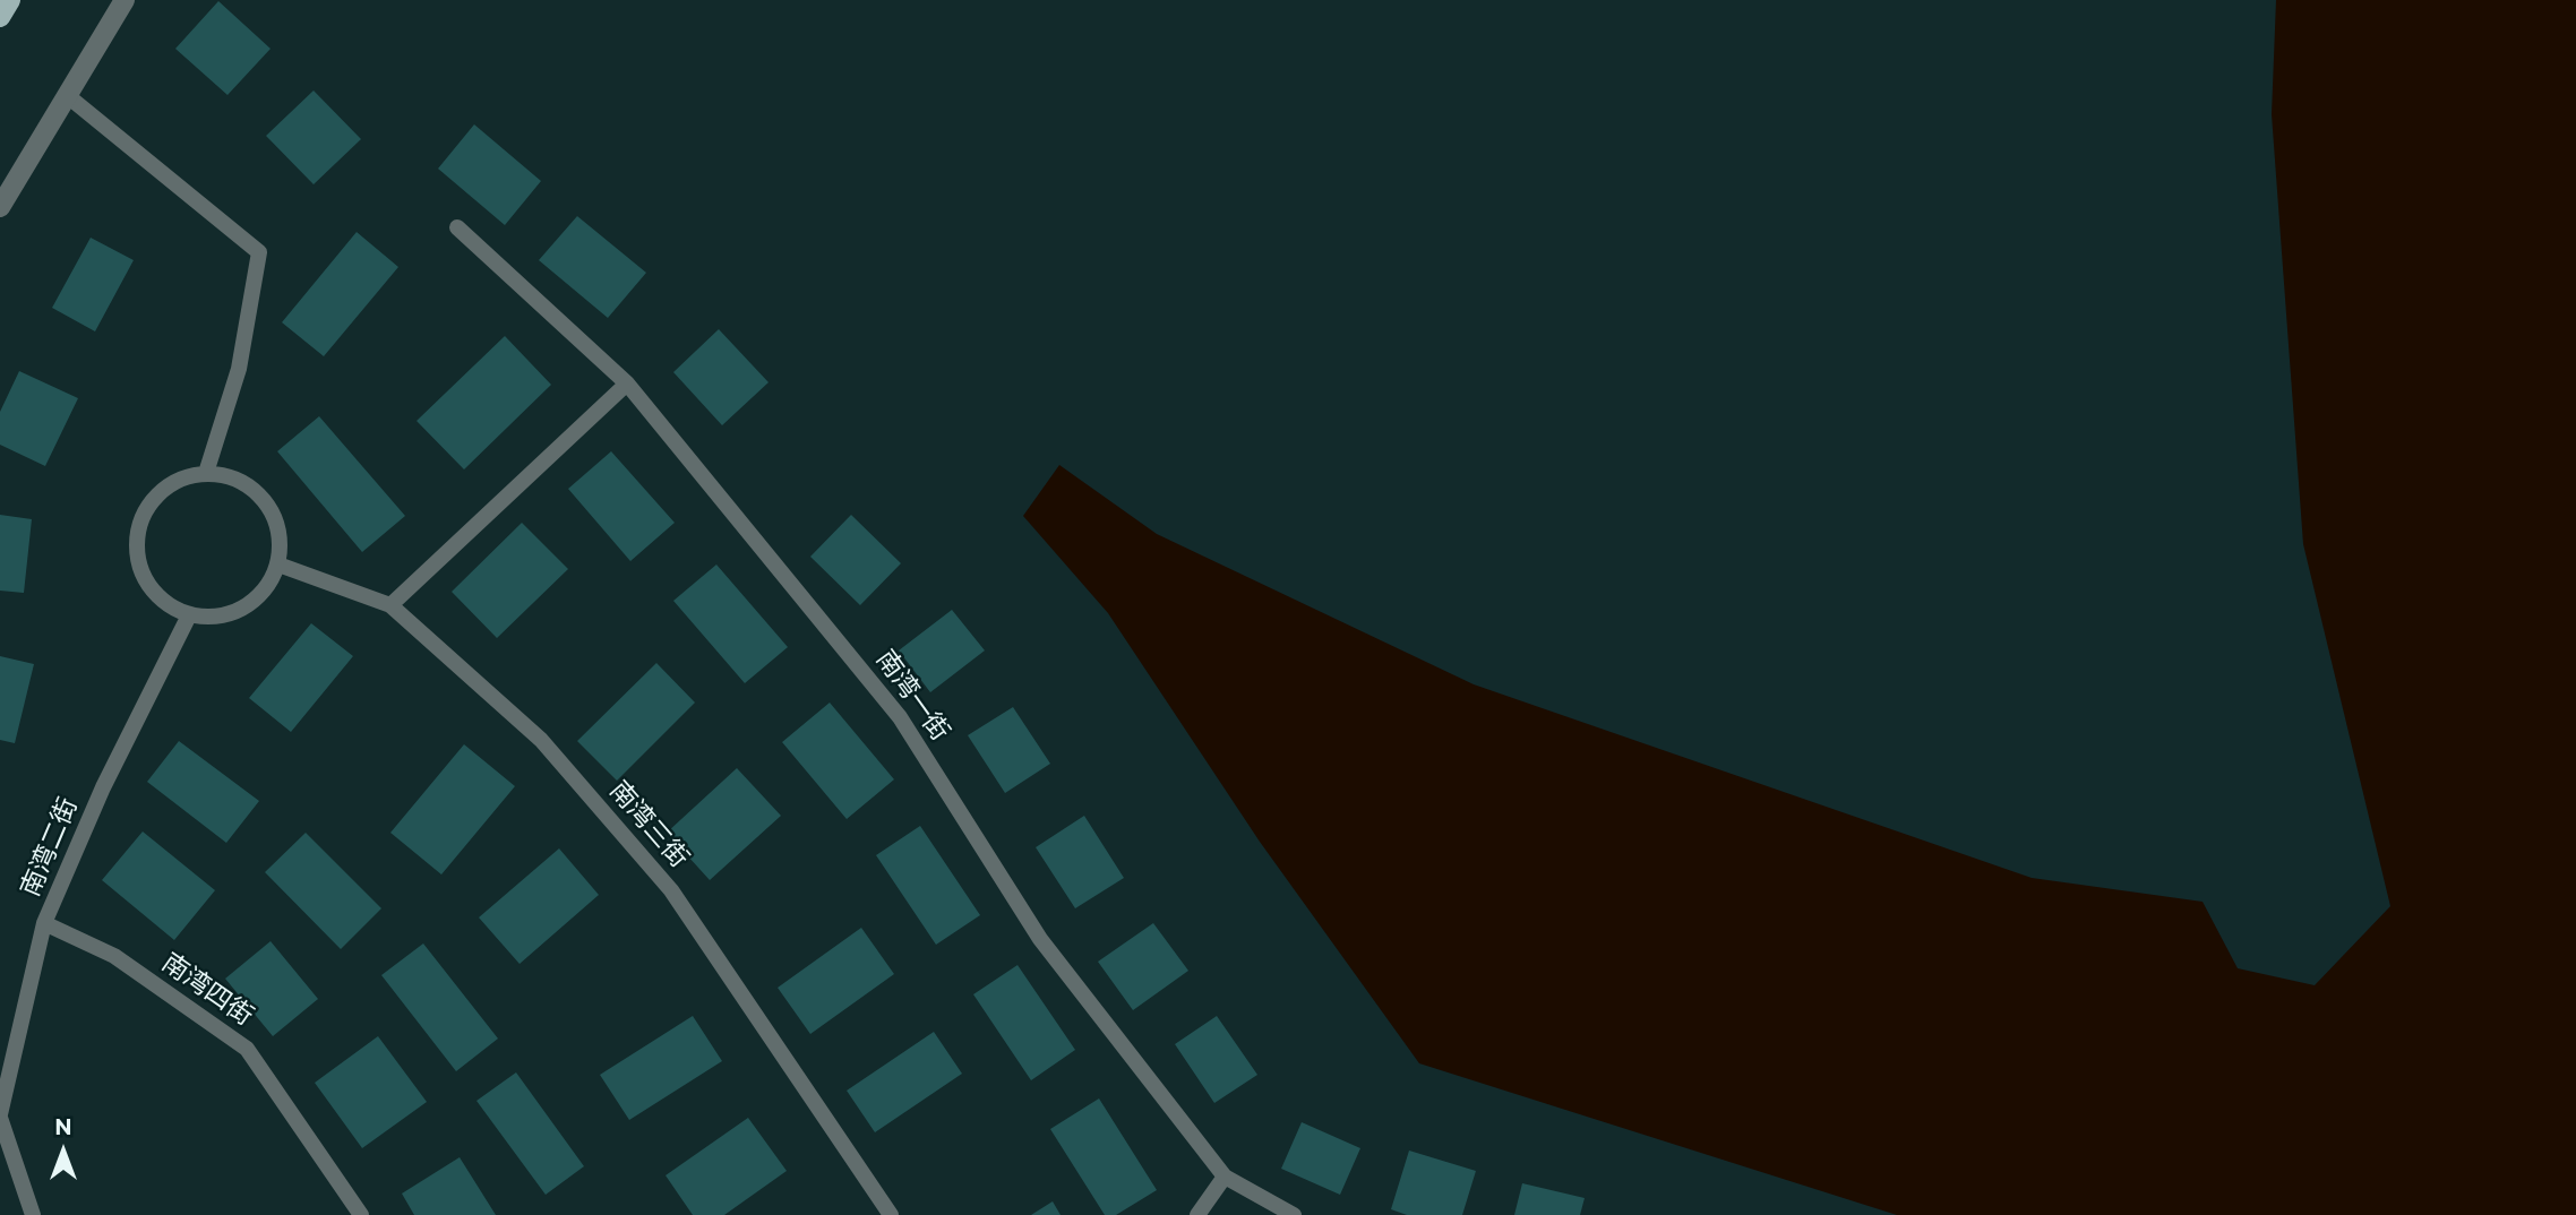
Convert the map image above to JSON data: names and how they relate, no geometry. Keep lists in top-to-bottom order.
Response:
{
  "streets": {
    "lane": [
      "南湾一街",
      "南湾三街",
      "南湾二街",
      "南湾四街"
    ]
  },
  "crossings": [
    ["南湾三街", "南湾二街"],
    ["南湾二街", "南湾四街"]
  ],
  "north": "top"
}
